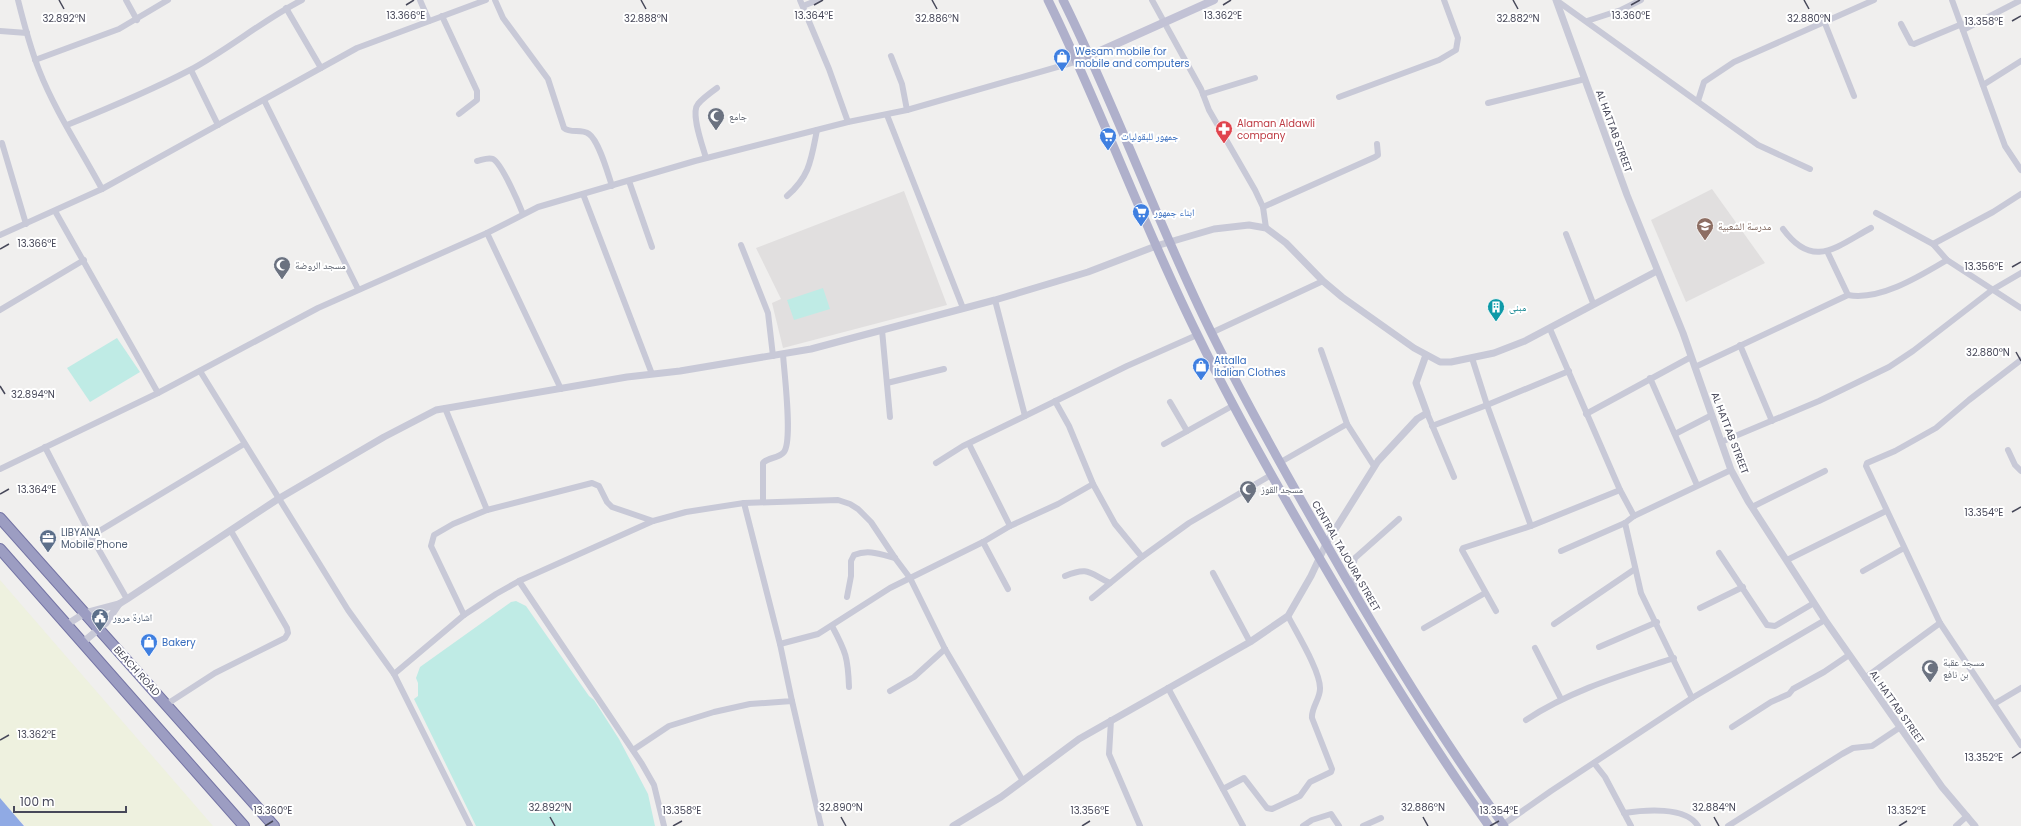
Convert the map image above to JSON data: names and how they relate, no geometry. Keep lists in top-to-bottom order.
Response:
{
  "streets": {
    "highway": ["BEACH ROAD"],
    "main road": ["CENTRAL TAJOURA STREET"],
    "street": ["AL HATTAB STREET"]
  },
  "places": {
    "shop": ["Wesam mobile for mobile and computers", "Attalla Italian Clothes", "Bakery"],
    "mosque": [
      "جامع",
      "مسجد الروضة",
      "مسجد القوز",
      "مسجد عقبة بن نافع"
    ],
    "pharmacy": ["Alaman Aldawli company"],
    "supermarket": ["جمهور للبقوليات", "ابناء جمهور"],
    "school or university": ["مدرسة الشعبية"],
    "building": ["مبنى"],
    "office": ["LIBYANA Mobile Phone"],
    "public building": ["اشارة مرور"]
  },
  "scale_bar": "100 m",
  "coordinates": [
    "13.366°E",
    "13.364°E",
    "13.362°E",
    "13.360°E",
    "32.880°N",
    "32.892°N",
    "32.888°N",
    "32.886°N",
    "32.882°N",
    "13.358°E",
    "13.356°E",
    "32.894°N",
    "13.354°E",
    "13.352°E",
    "32.890°N",
    "32.884°N"
  ]
}
